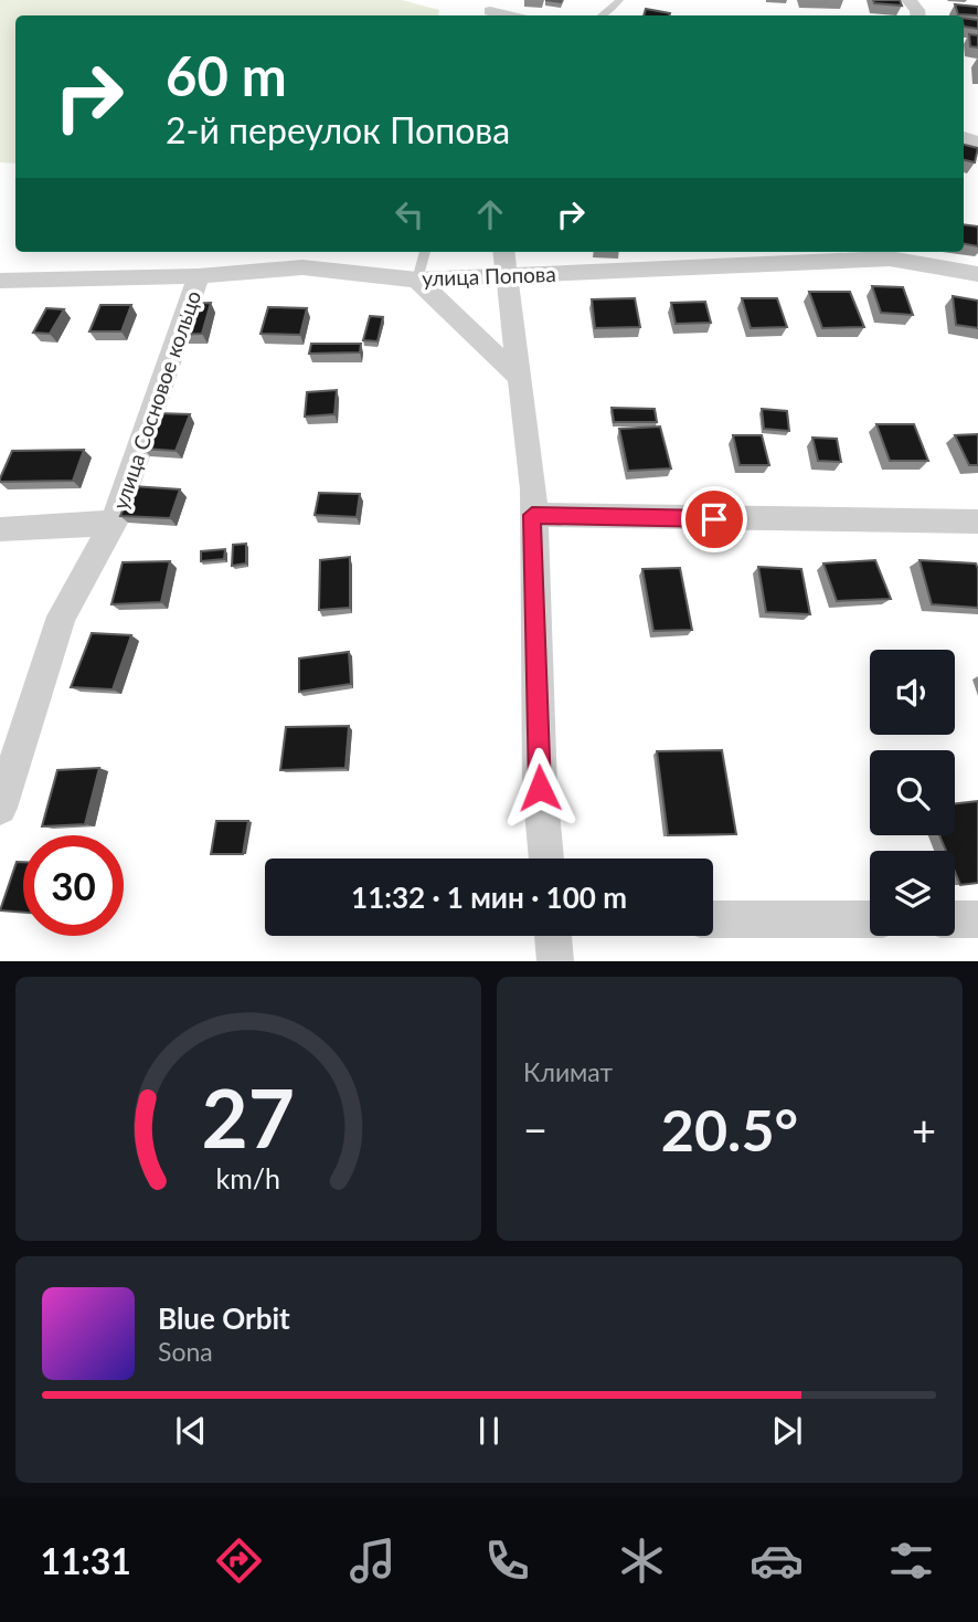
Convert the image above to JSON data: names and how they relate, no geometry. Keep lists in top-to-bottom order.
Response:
{
  "streets": {
    "street": ["улица Попова", "улица Сосновое кольцо"]
  },
  "crossings": [
    ["улица Попова", "улица Сосновое кольцо"]
  ],
  "page": {
    "turn": ["60 m", "2-й переулок Попова"],
    "limit": "30",
    "trip": "11:32 · 1 мин · 100 m",
    "tile": "Климат",
    "heat": ["−", "20.5°", "+"],
    "song": ["Blue Orbit", "Sona"],
    "tabs": "11:31",
    "gauge": ["27", "km/h"]
  }
}
